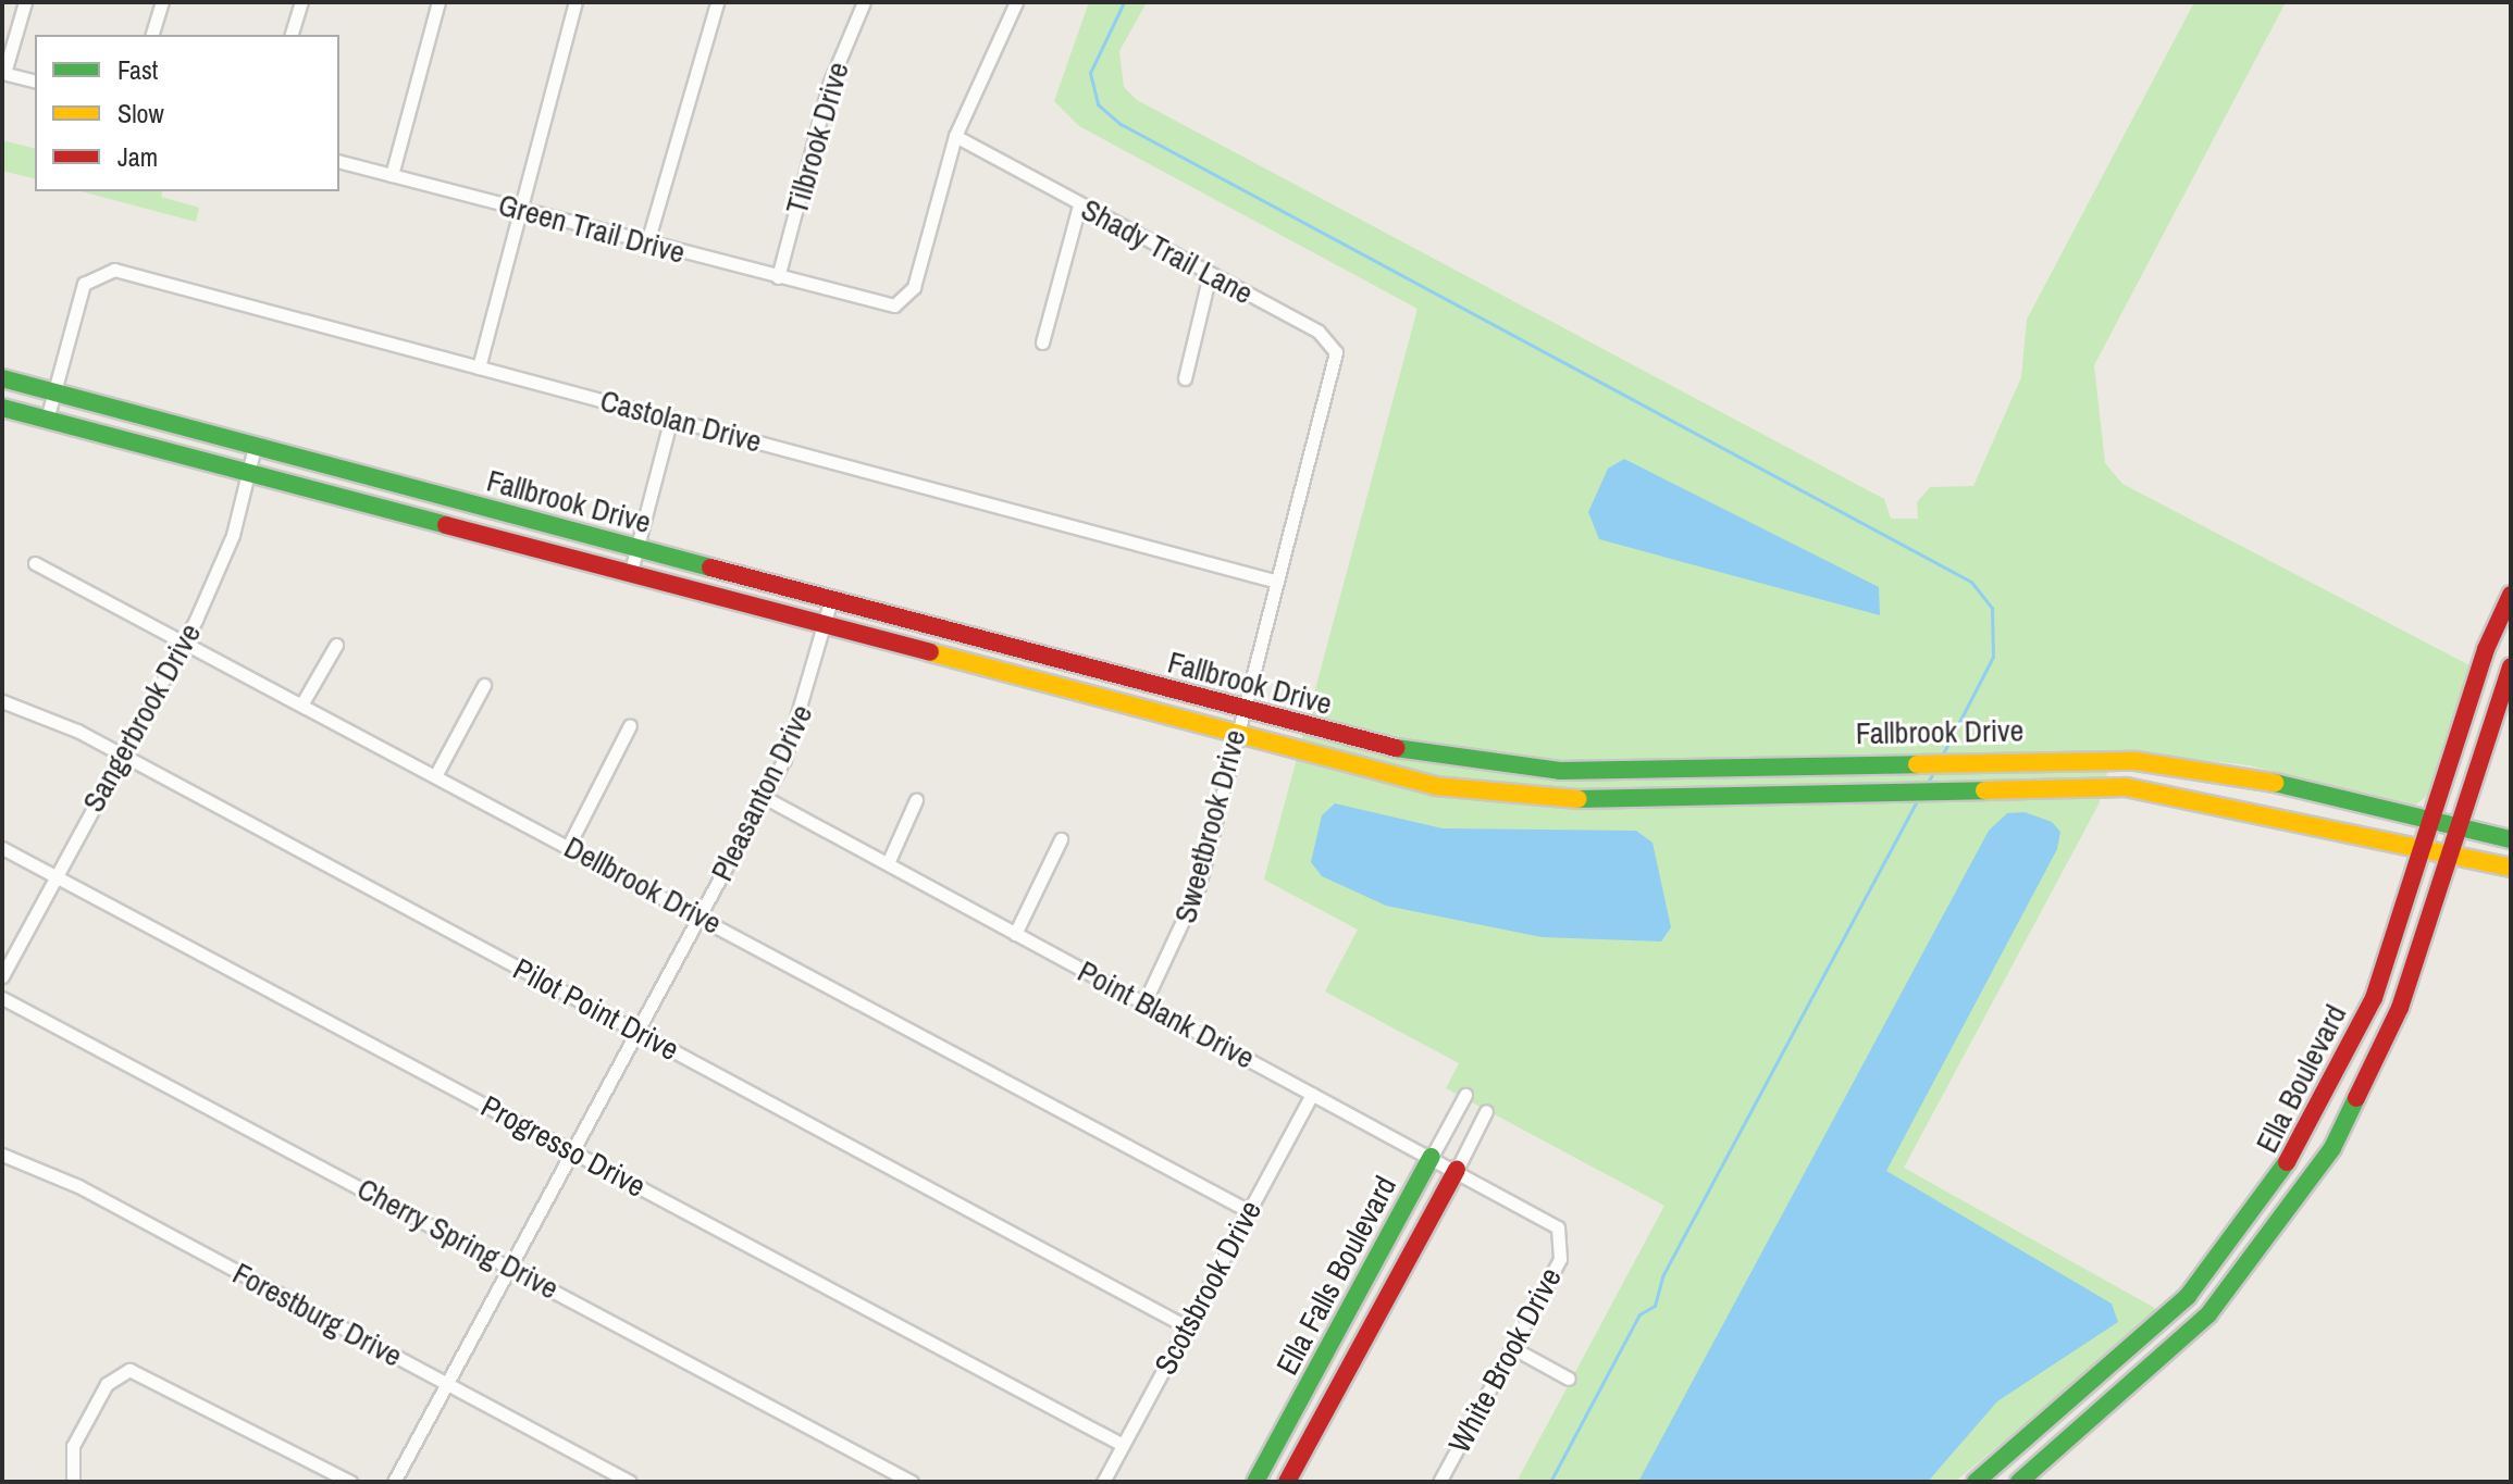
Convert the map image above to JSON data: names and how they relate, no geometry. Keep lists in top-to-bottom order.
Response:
{
  "streets": {
    "main road": ["Fallbrook Drive", "Ella Boulevard", "Ella Falls Boulevard"],
    "street": [
      "Tilbrook Drive",
      "Green Trail Drive",
      "Shady Trail Lane",
      "Castolan Drive",
      "Sangerbrook Drive",
      "Pleasanton Drive",
      "Sweetbrook Drive",
      "Dellbrook Drive",
      "Pilot Point Drive",
      "Point Blank Drive",
      "Progresso Drive",
      "Cherry Spring Drive",
      "Scotsbrook Drive",
      "Forestburg Drive",
      "White Brook Drive"
    ]
  },
  "crossings": [
    ["Tilbrook Drive", "Green Trail Drive"],
    ["Green Trail Drive", "Shady Trail Lane"],
    ["Shady Trail Lane", "Sweetbrook Drive"],
    ["Castolan Drive", "Fallbrook Drive"],
    ["Castolan Drive", "Sweetbrook Drive"],
    ["Fallbrook Drive", "Sangerbrook Drive"],
    ["Fallbrook Drive", "Pleasanton Drive"],
    ["Fallbrook Drive", "Sweetbrook Drive"],
    ["Fallbrook Drive", "Ella Boulevard"],
    ["Sangerbrook Drive", "Dellbrook Drive"],
    ["Sangerbrook Drive", "Pilot Point Drive"],
    ["Sangerbrook Drive", "Progresso Drive"],
    ["Pleasanton Drive", "Dellbrook Drive"],
    ["Pleasanton Drive", "Pilot Point Drive"],
    ["Pleasanton Drive", "Point Blank Drive"],
    ["Pleasanton Drive", "Progresso Drive"],
    ["Pleasanton Drive", "Cherry Spring Drive"],
    ["Pleasanton Drive", "Forestburg Drive"],
    ["Sweetbrook Drive", "Point Blank Drive"],
    ["Dellbrook Drive", "Scotsbrook Drive"],
    ["Pilot Point Drive", "Scotsbrook Drive"],
    ["Point Blank Drive", "Ella Falls Boulevard"],
    ["Point Blank Drive", "Scotsbrook Drive"],
    ["Point Blank Drive", "White Brook Drive"],
    ["Progresso Drive", "Scotsbrook Drive"]
  ],
  "legend": ["Fast", "Slow", "Jam"]
}
